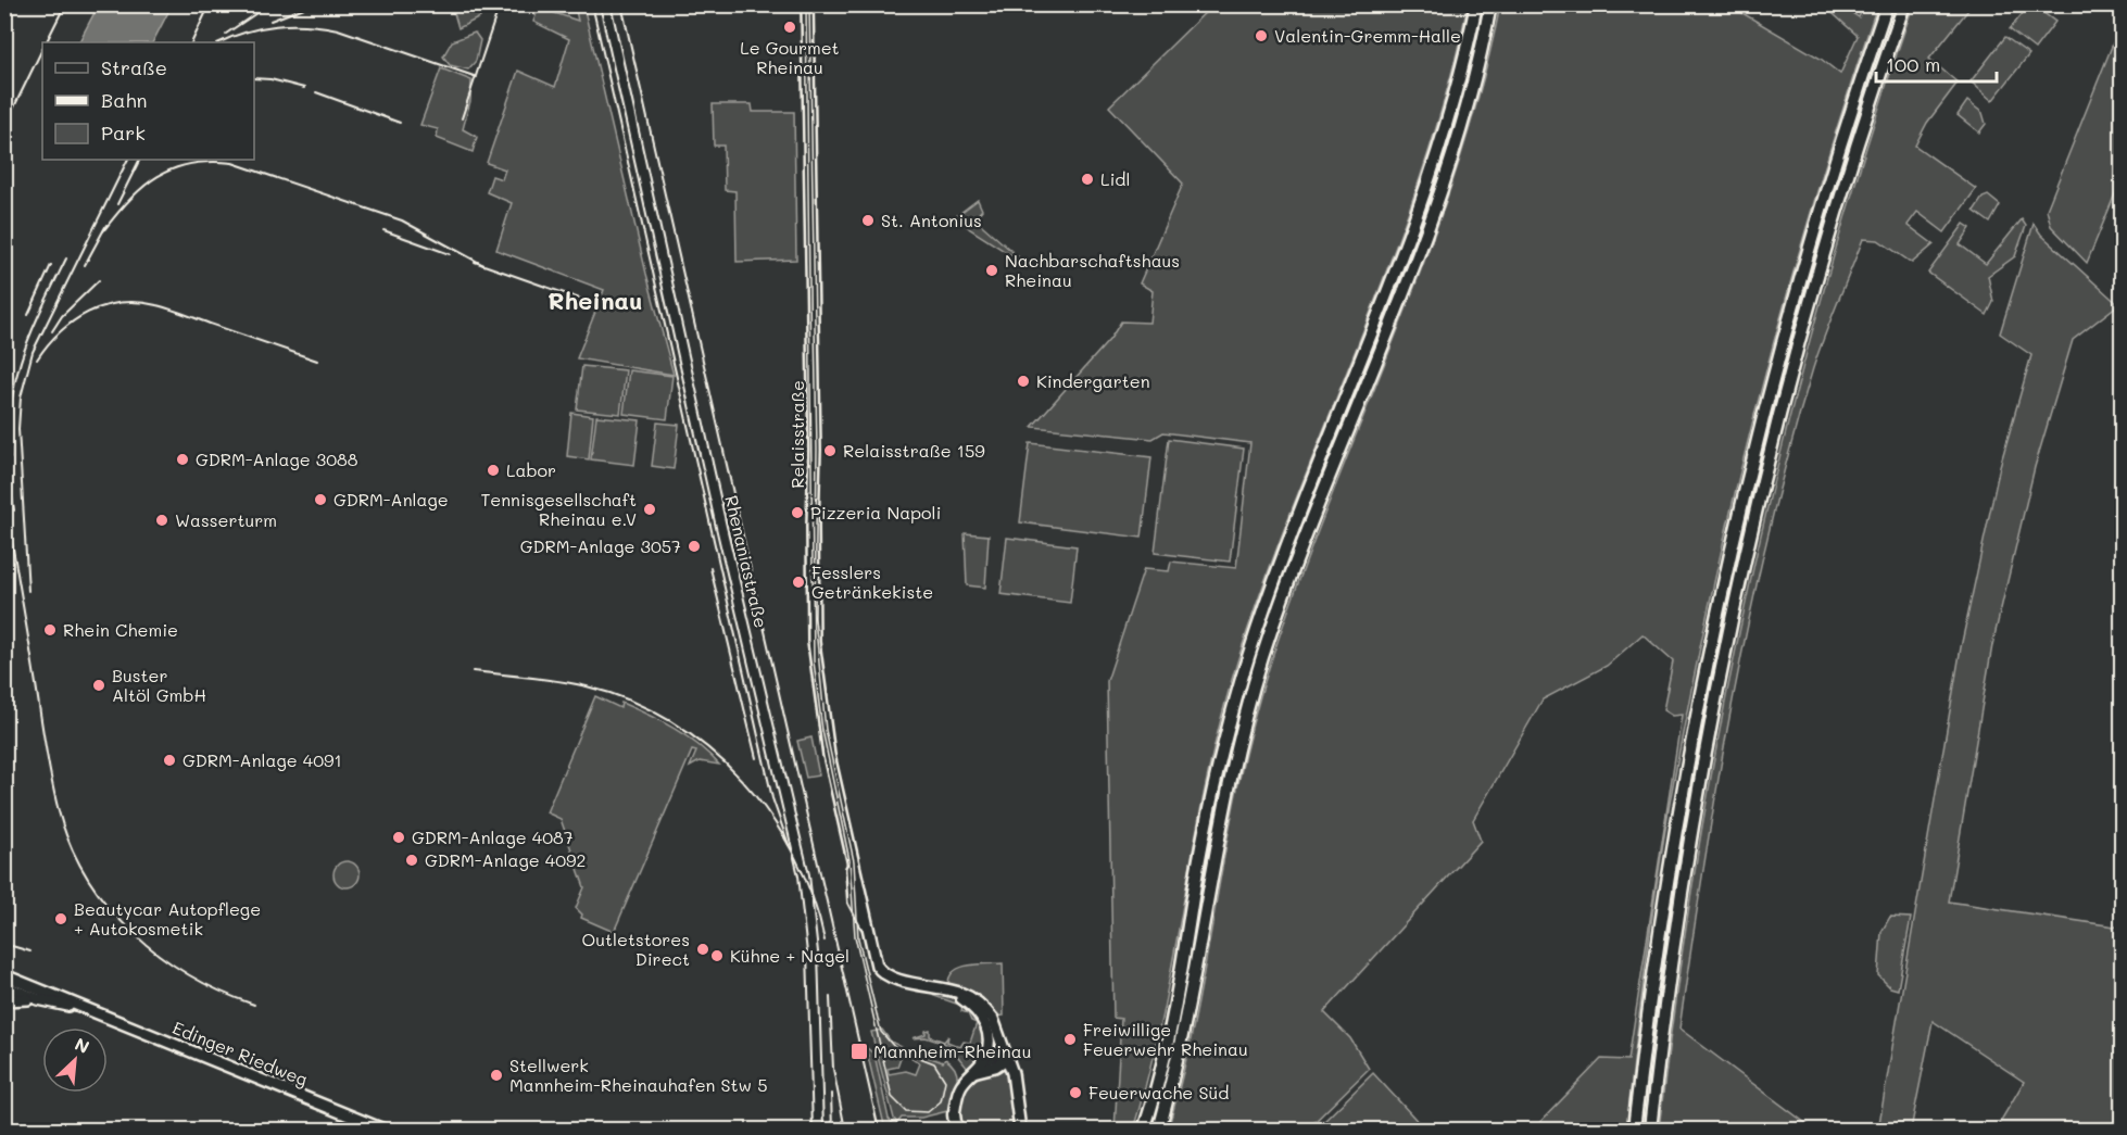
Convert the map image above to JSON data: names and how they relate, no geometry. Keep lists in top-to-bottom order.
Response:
{
  "streets": {
    "main road": ["Relaisstraße", "Edinger Riedweg"],
    "street": ["Rhenaniastraße"]
  },
  "districts": ["Rheinau"],
  "places": {
    "other": [
      "Le Gourmet Rheinau",
      "Valentin-Gremm-Halle",
      "Lidl",
      "St. Antonius",
      "Nachbarschaftshaus Rheinau",
      "Kindergarten",
      "Relaisstraße 159",
      "GDRM-Anlage 3088",
      "Labor",
      "GDRM-Anlage",
      "Tennisgesellschaft Rheinau e.V",
      "Pizzeria Napoli",
      "Wasserturm",
      "GDRM-Anlage 3057",
      "Fesslers Getränkekiste",
      "Rhein Chemie",
      "Buster Altöl GmbH",
      "GDRM-Anlage 4091",
      "GDRM-Anlage 4087",
      "GDRM-Anlage 4092",
      "Beautycar Autopflege + Autokosmetik",
      "Outletstores Direct",
      "Kühne + Nagel",
      "Freiwillige Feuerwehr Rheinau",
      "Stellwerk Mannheim-Rheinauhafen Stw 5",
      "Feuerwache Süd"
    ],
    "transit": ["Mannheim-Rheinau"]
  },
  "legend": ["Straße", "Bahn", "Park"],
  "scale_bar": "100 m",
  "north": "top right"
}
